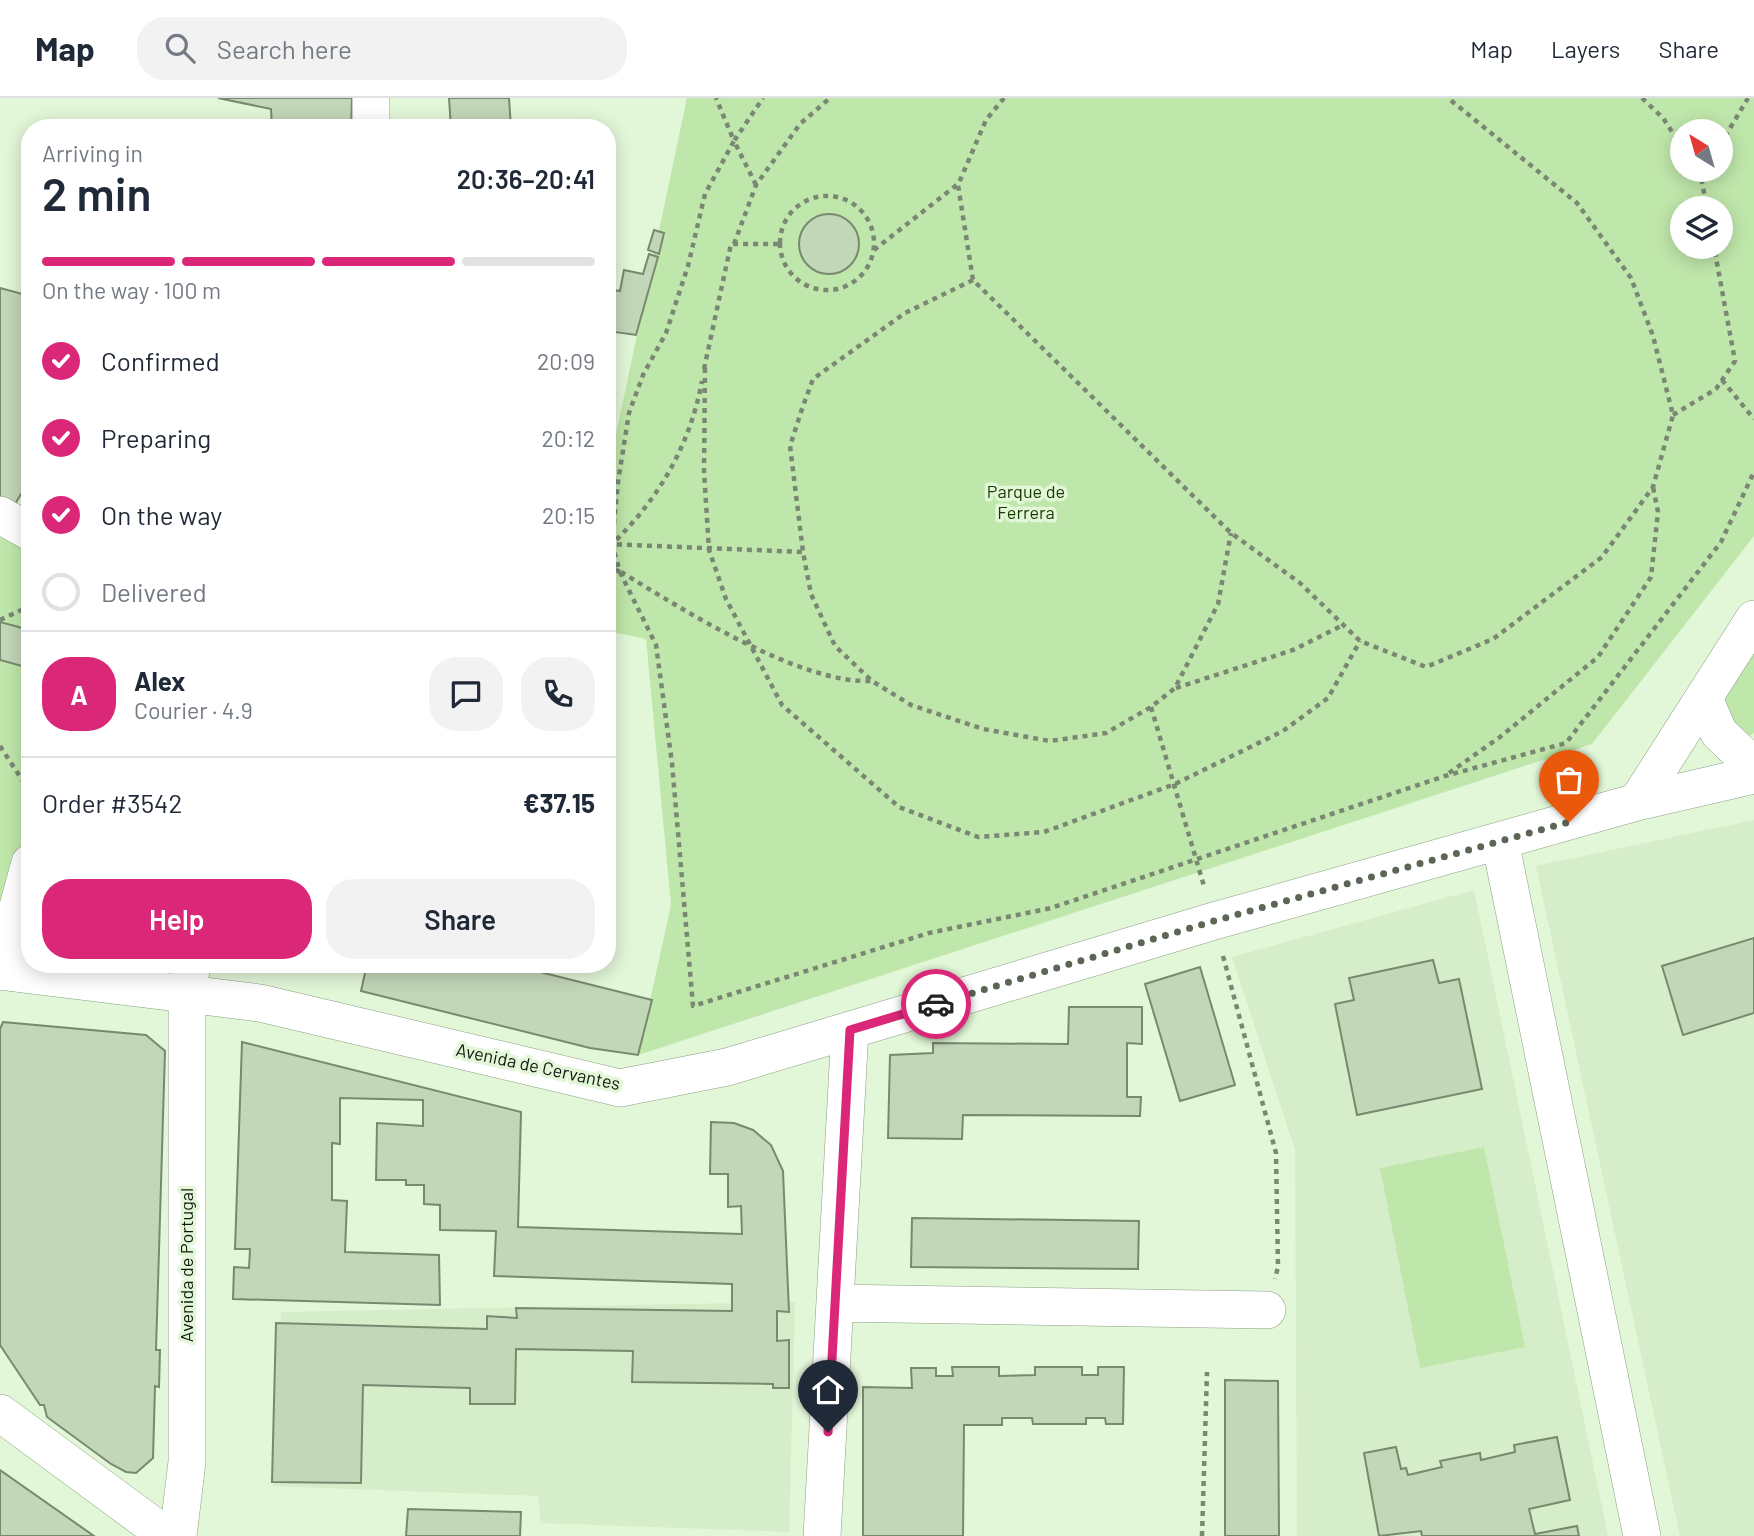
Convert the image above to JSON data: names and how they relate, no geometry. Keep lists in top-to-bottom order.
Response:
{
  "streets": {
    "street": ["Avenida de Cervantes", "Avenida de Portugal"]
  },
  "crossings": [
    ["Avenida de Cervantes", "Avenida de Portugal"]
  ],
  "parks": ["Parque de Ferrera"],
  "north": "top left",
  "page": {
    "header": "Map",
    "search": "Search here",
    "nav": ["Map", "Layers", "Share"],
    "heading": ["2 min", "Arriving in", "20:36–20:41"],
    "panel": [
      "Alex",
      "Courier · 4.9",
      "Order #3542",
      "€37.15"
    ],
    "bar": "On the way · 100 m",
    "list": [
      ["Confirmed", "20:09"],
      ["Preparing", "20:12"],
      ["On the way", "20:15"],
      "Delivered"
    ],
    "round": "A",
    "buttons": ["Help", "Share"]
  }
}
